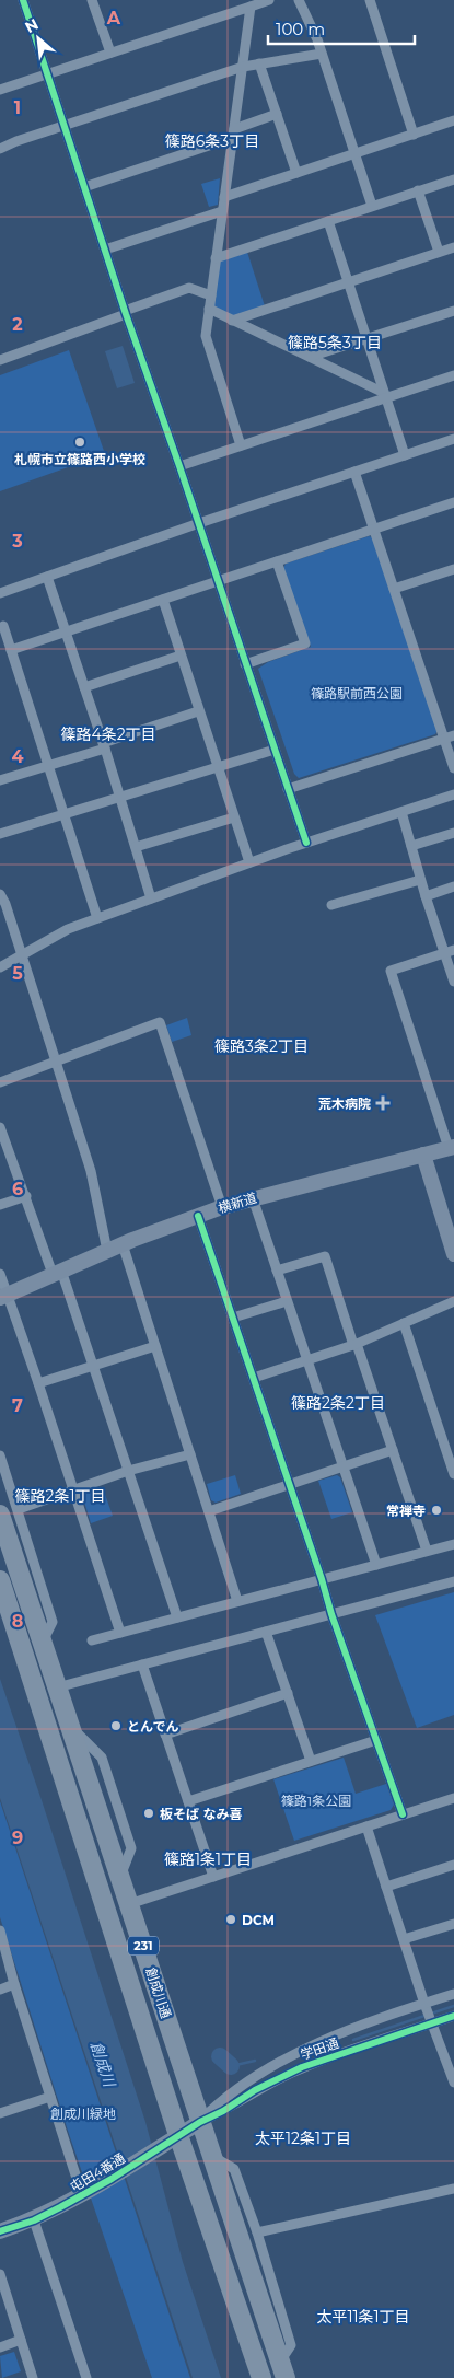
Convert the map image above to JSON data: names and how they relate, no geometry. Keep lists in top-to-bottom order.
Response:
{
  "streets": {
    "highway": ["231", "創成川通"],
    "street": ["横新道", "学田通", "屯田4番通"]
  },
  "crossings": [
    ["創成川通", "学田通"],
    ["創成川通", "屯田4番通"],
    ["学田通", "屯田4番通"]
  ],
  "districts": [
    "篠路6条3丁目",
    "篠路5条3丁目",
    "篠路4条2丁目",
    "篠路3条2丁目",
    "篠路2条2丁目",
    "篠路2条1丁目",
    "篠路1条1丁目",
    "太平12条1丁目",
    "太平11条1丁目"
  ],
  "water": ["創成川"],
  "parks": ["篠路駅前西公園", "篠路1条公園", "創成川緑地"],
  "places": {
    "other": [
      "札幌市立篠路西小学校",
      "常禅寺",
      "とんでん",
      "板そば なみ喜",
      "DCM"
    ],
    "health": ["荒木病院"]
  },
  "scale_bar": "100 m",
  "north": "top left",
  "grid": {
    "columns": ["A"],
    "rows": [
      "1",
      "2",
      "3",
      "4",
      "5",
      "6",
      "7",
      "8",
      "9"
    ]
  }
}
